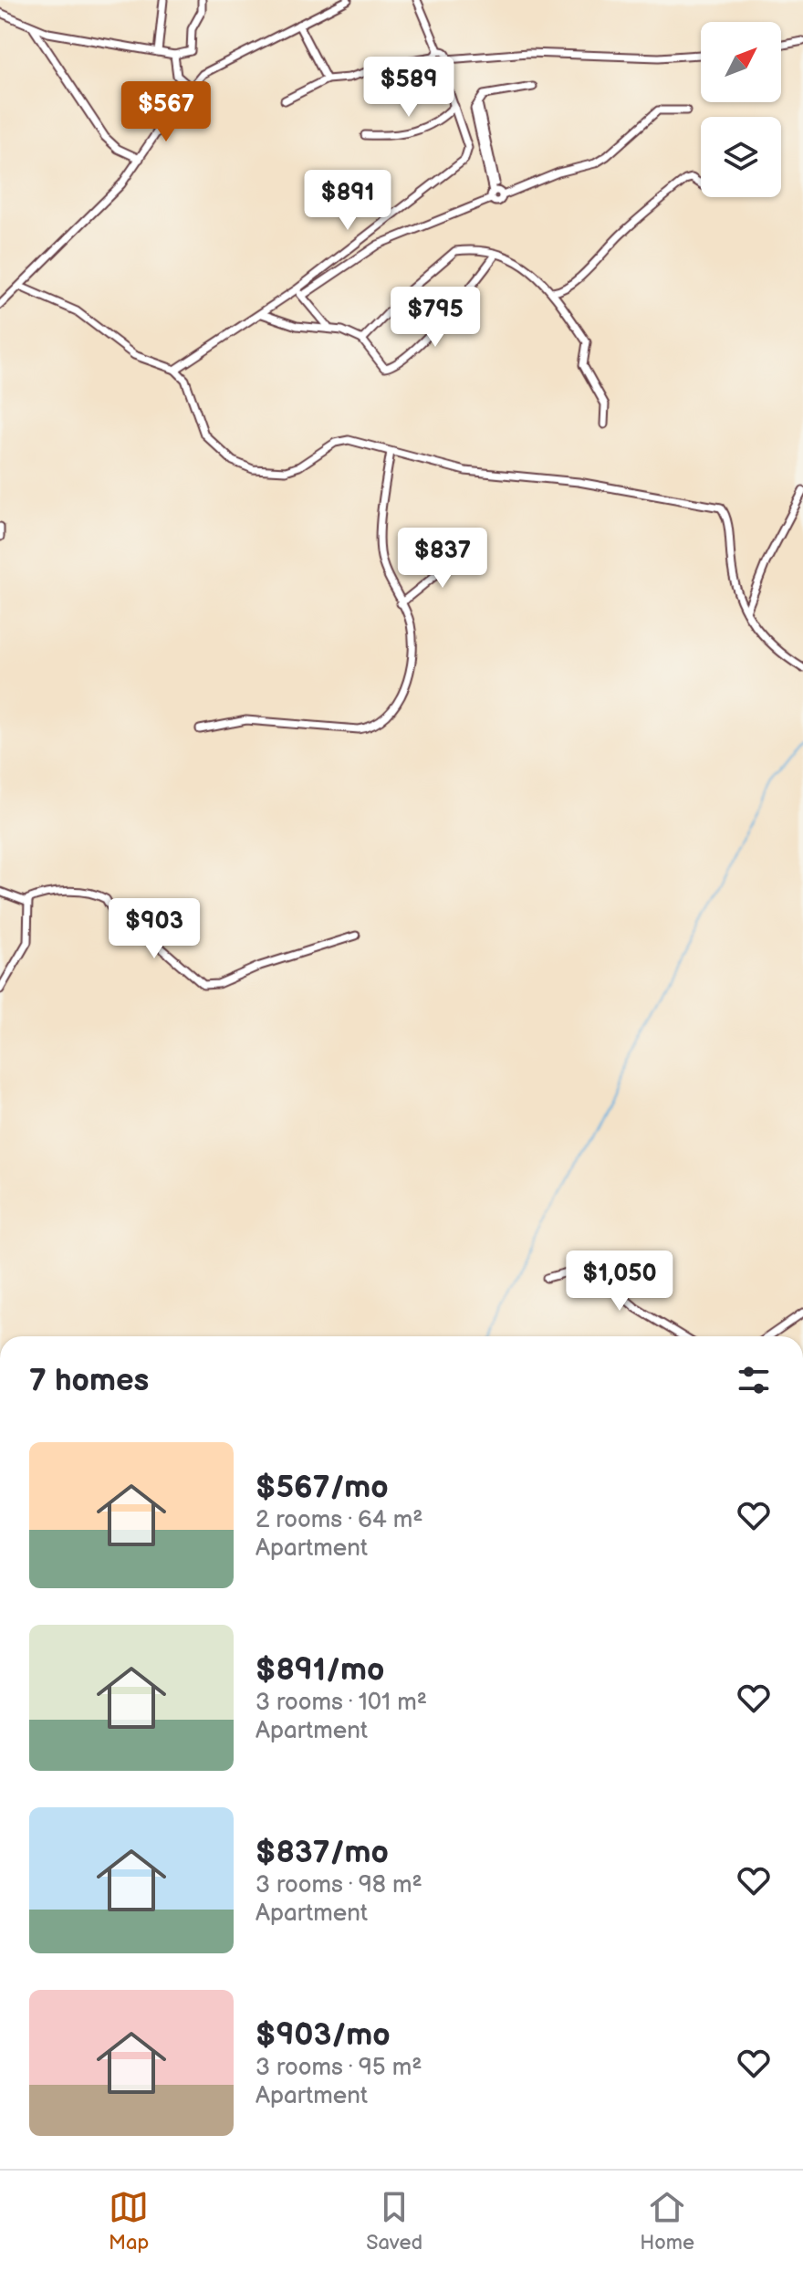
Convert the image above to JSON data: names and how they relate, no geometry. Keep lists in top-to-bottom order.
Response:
{
  "north": "top right",
  "page": {
    "price": [
      "$589",
      "$567",
      "$891",
      "$795",
      "$837",
      "$903",
      "$1,050"
    ],
    "heading": "7 homes",
    "list": [
      {
        "name": "$567/mo",
        "note": "2 rooms · 64 m² · Apartment"
      },
      {
        "name": "$891/mo",
        "note": "3 rooms · 101 m² · Apartment"
      },
      {
        "name": "$837/mo",
        "note": "3 rooms · 98 m² · Apartment"
      },
      {
        "name": "$903/mo",
        "note": "3 rooms · 95 m² · Apartment"
      }
    ],
    "tabs": ["Map", "Saved", "Home"]
  }
}
